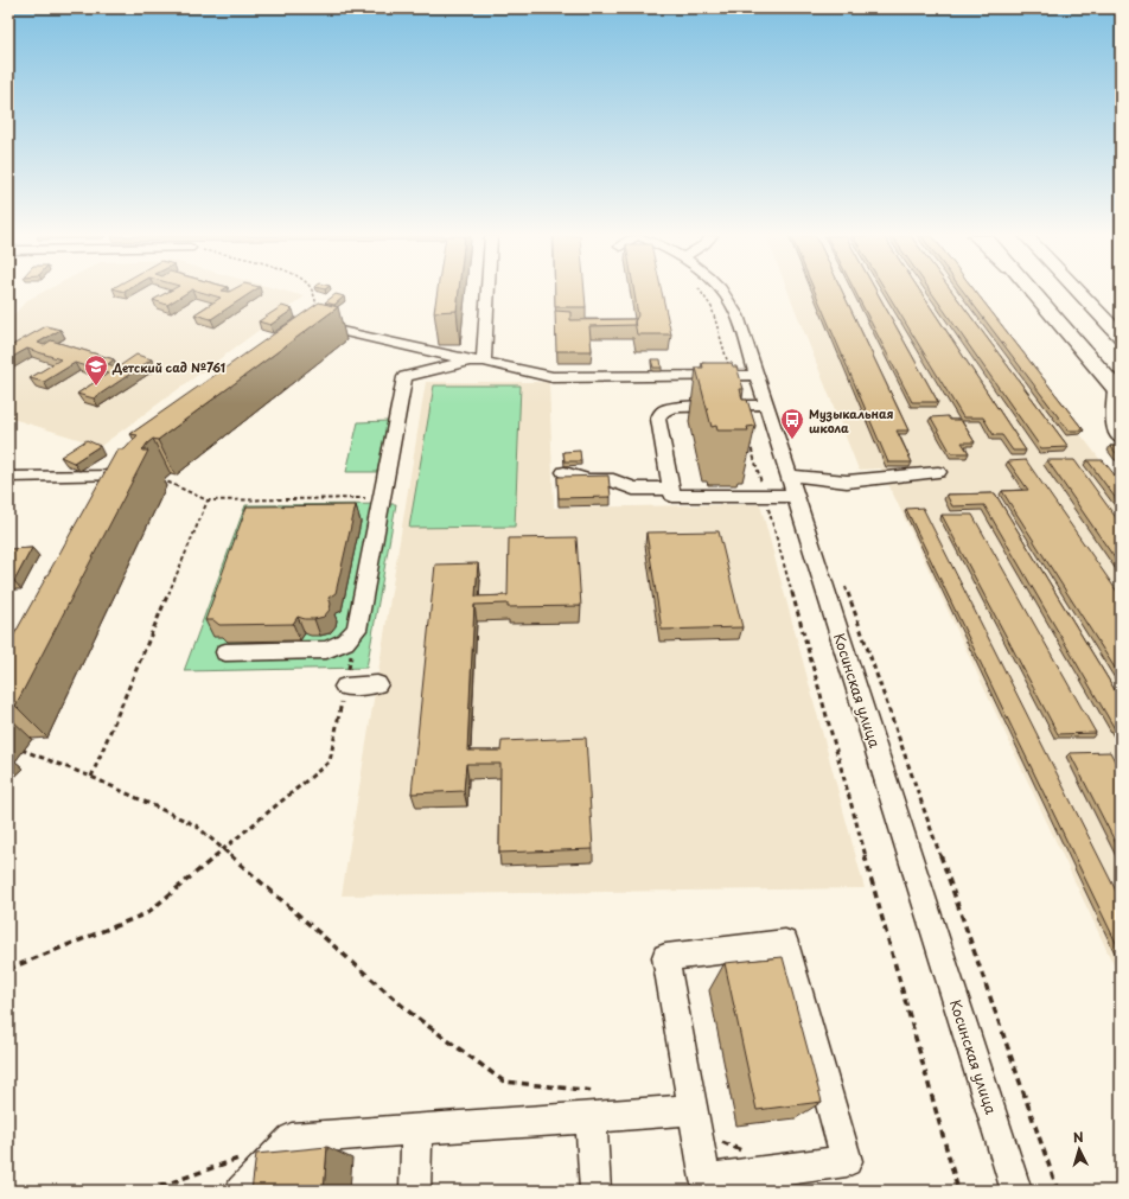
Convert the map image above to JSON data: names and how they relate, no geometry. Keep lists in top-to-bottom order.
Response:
{
  "streets": {
    "street": ["Косинская улица"]
  },
  "places": {
    "school or university": ["Детский сад №761"],
    "bus stop": ["Музыкальная школа"]
  },
  "north": "top"
}
